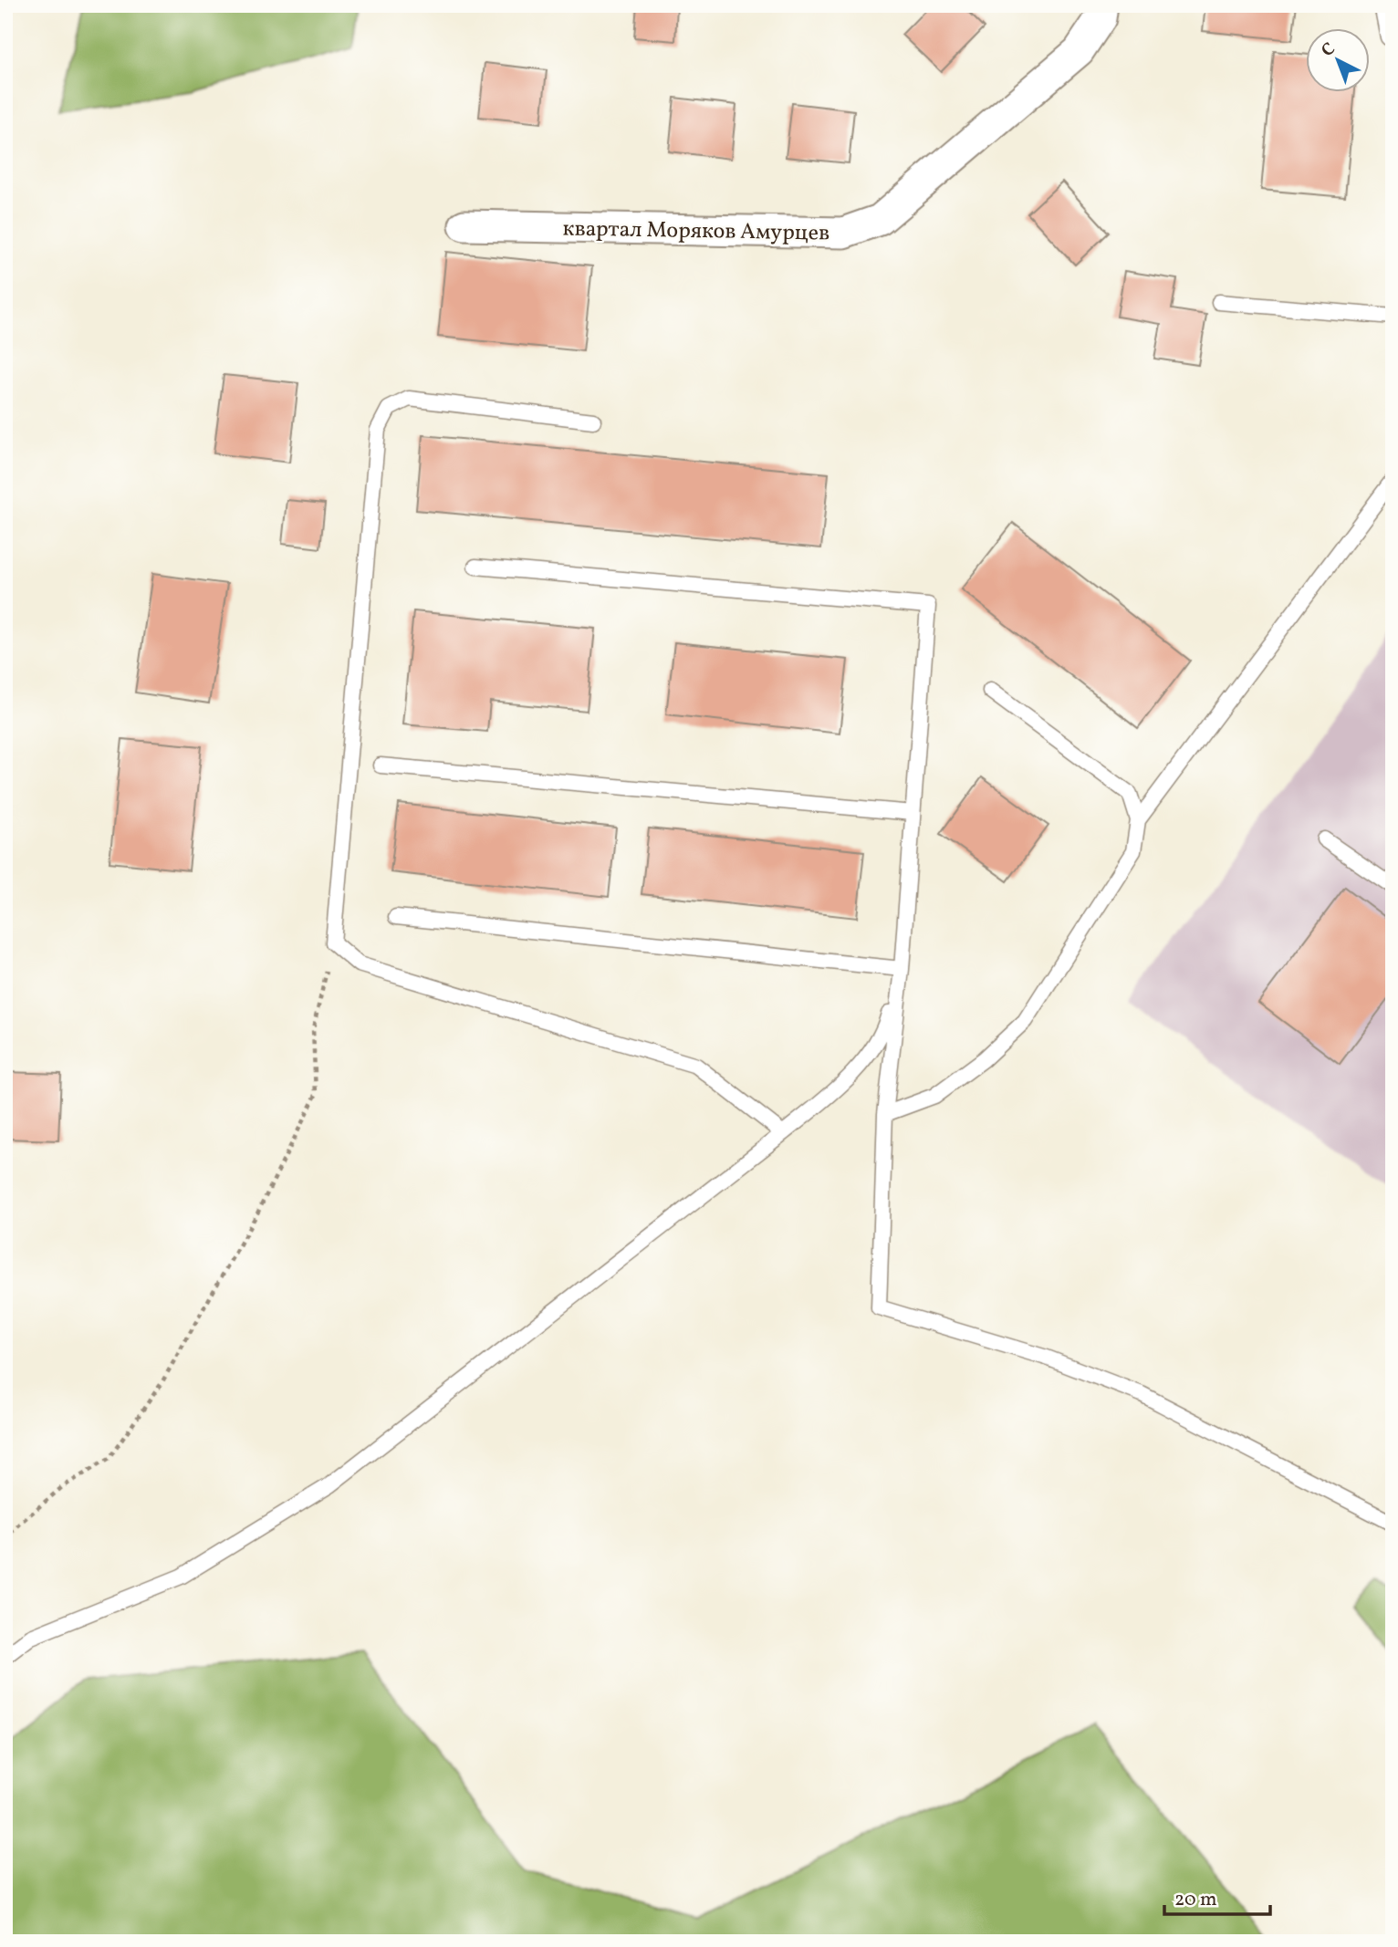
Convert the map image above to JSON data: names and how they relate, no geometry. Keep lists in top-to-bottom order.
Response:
{
  "streets": {
    "street": ["квартал Моряков Амурцев"]
  },
  "scale_bar": "20 m",
  "north": "top left"
}
